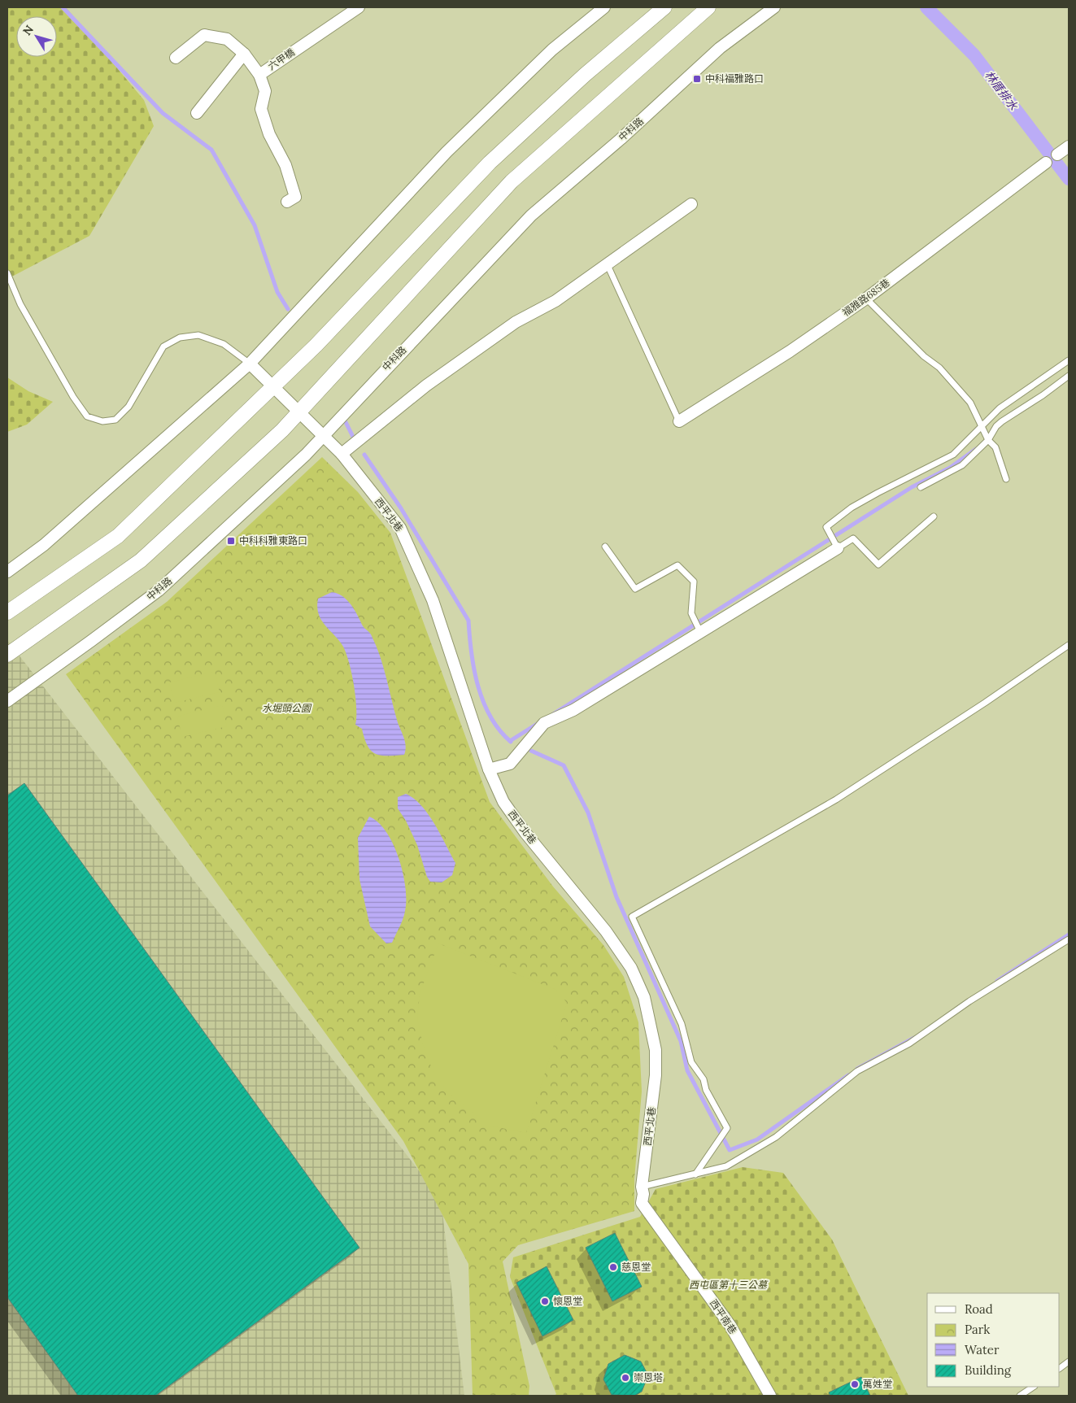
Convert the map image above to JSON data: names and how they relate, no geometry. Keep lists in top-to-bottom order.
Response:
{
  "streets": {
    "street": [
      "六甲橋",
      "中科路",
      "福雅路685巷",
      "西平北巷",
      "西平南巷"
    ]
  },
  "crossings": [
    ["中科路", "西平北巷"],
    ["西平北巷", "西平南巷"]
  ],
  "water": ["林厝排水"],
  "parks": ["水堀頭公園", "西屯區第十三公墓"],
  "places": {
    "transit": ["中科福雅路口", "中科科雅東路口"],
    "other": [
      "慈恩堂",
      "懷恩堂",
      "崇恩塔",
      "萬姓堂"
    ]
  },
  "legend": [
    "Road",
    "Park",
    "Water",
    "Building"
  ],
  "north": "top left"
}
